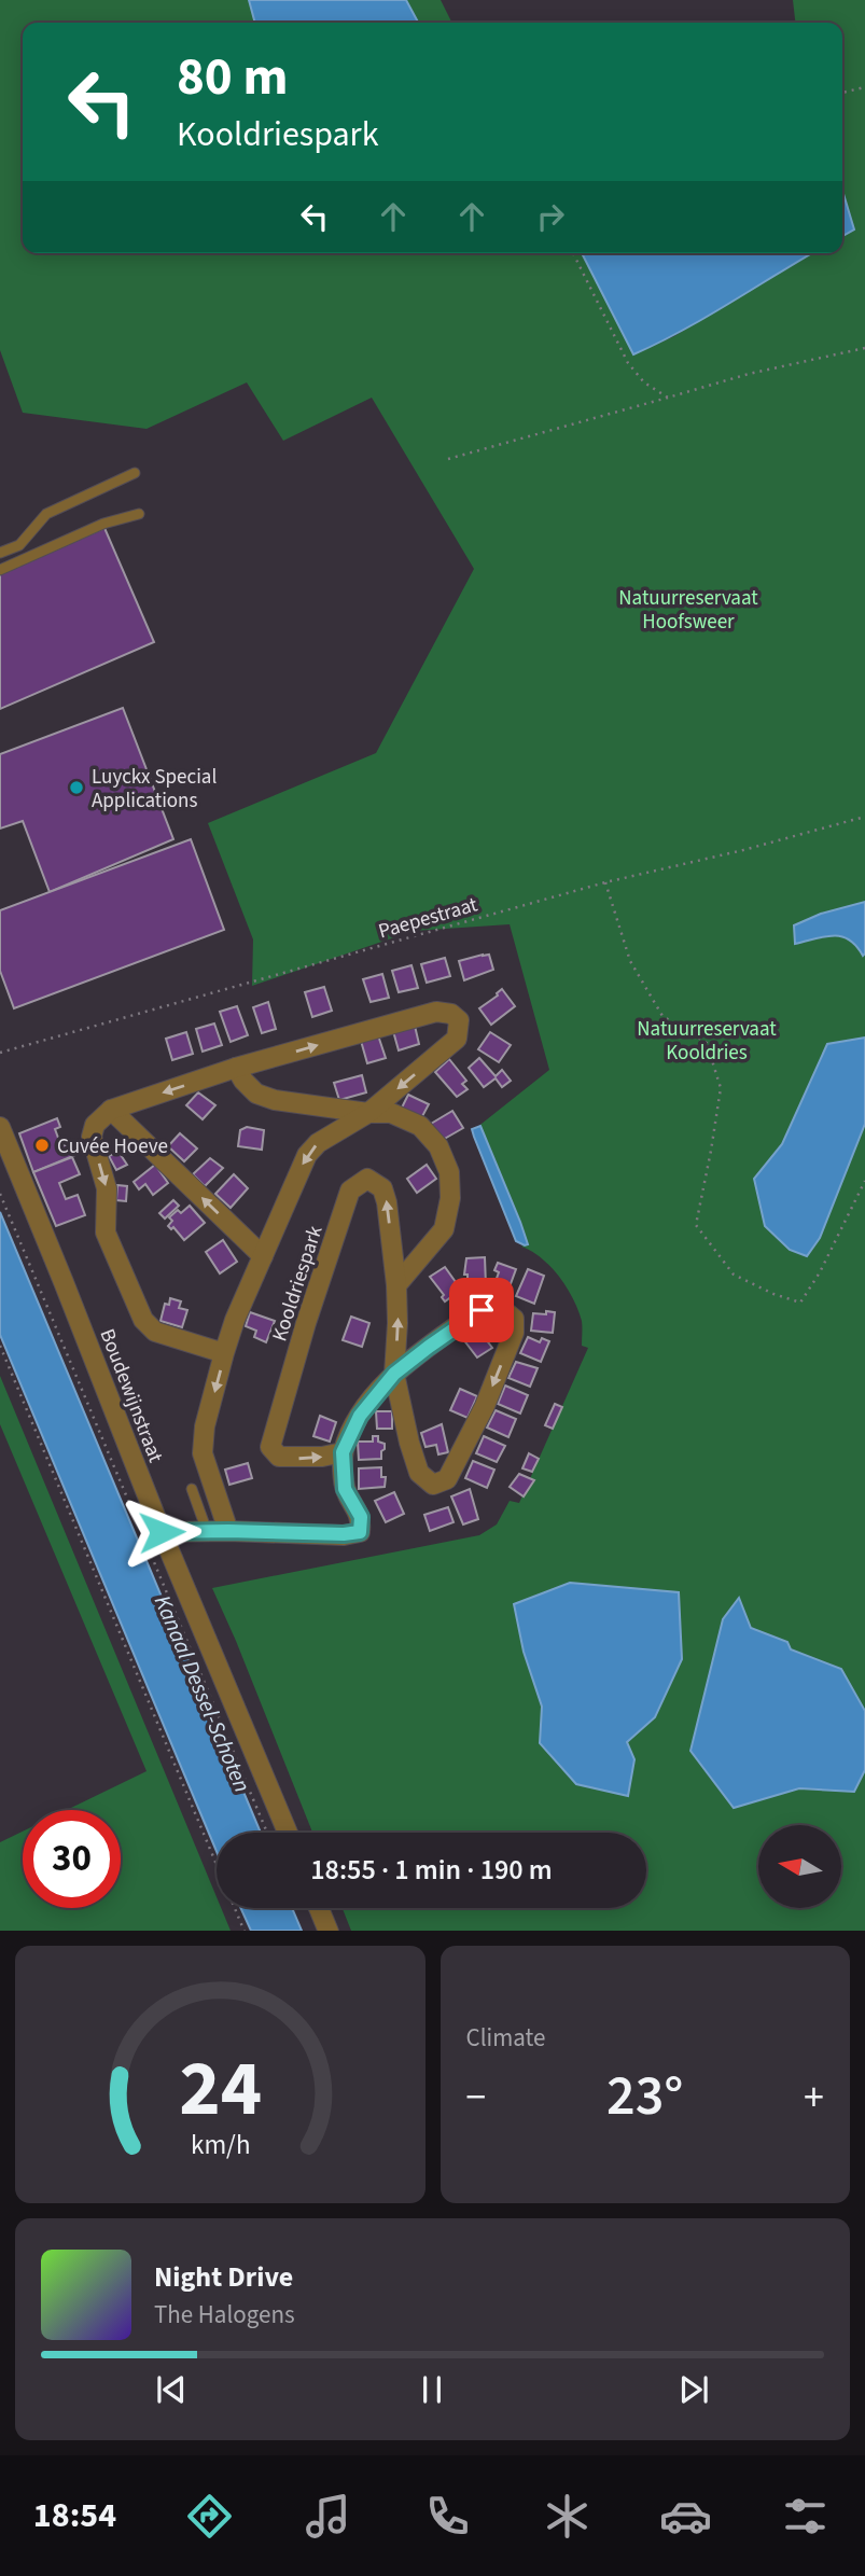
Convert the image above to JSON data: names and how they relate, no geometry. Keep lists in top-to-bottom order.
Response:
{
  "streets": {
    "street": ["Kooldriespark", "Boudewijnstraat"],
    "path": ["Paepestraat"]
  },
  "crossings": [
    ["Kooldriespark", "Boudewijnstraat"]
  ],
  "water": ["Kanaal Dessel-Schoten"],
  "parks": ["Natuurreservaat Hoofsweer", "Natuurreservaat Kooldries"],
  "places": ["Luyckx Special Applications", "Cuvée Hoeve"],
  "north": "left",
  "page": {
    "turn": ["80 m", "Kooldriespark"],
    "limit": "30",
    "trip": "18:55 · 1 min · 190 m",
    "tile": "Climate",
    "heat": ["−", "23°", "+"],
    "song": ["Night Drive", "The Halogens"],
    "tabs": "18:54",
    "gauge": ["24", "km/h"]
  }
}
